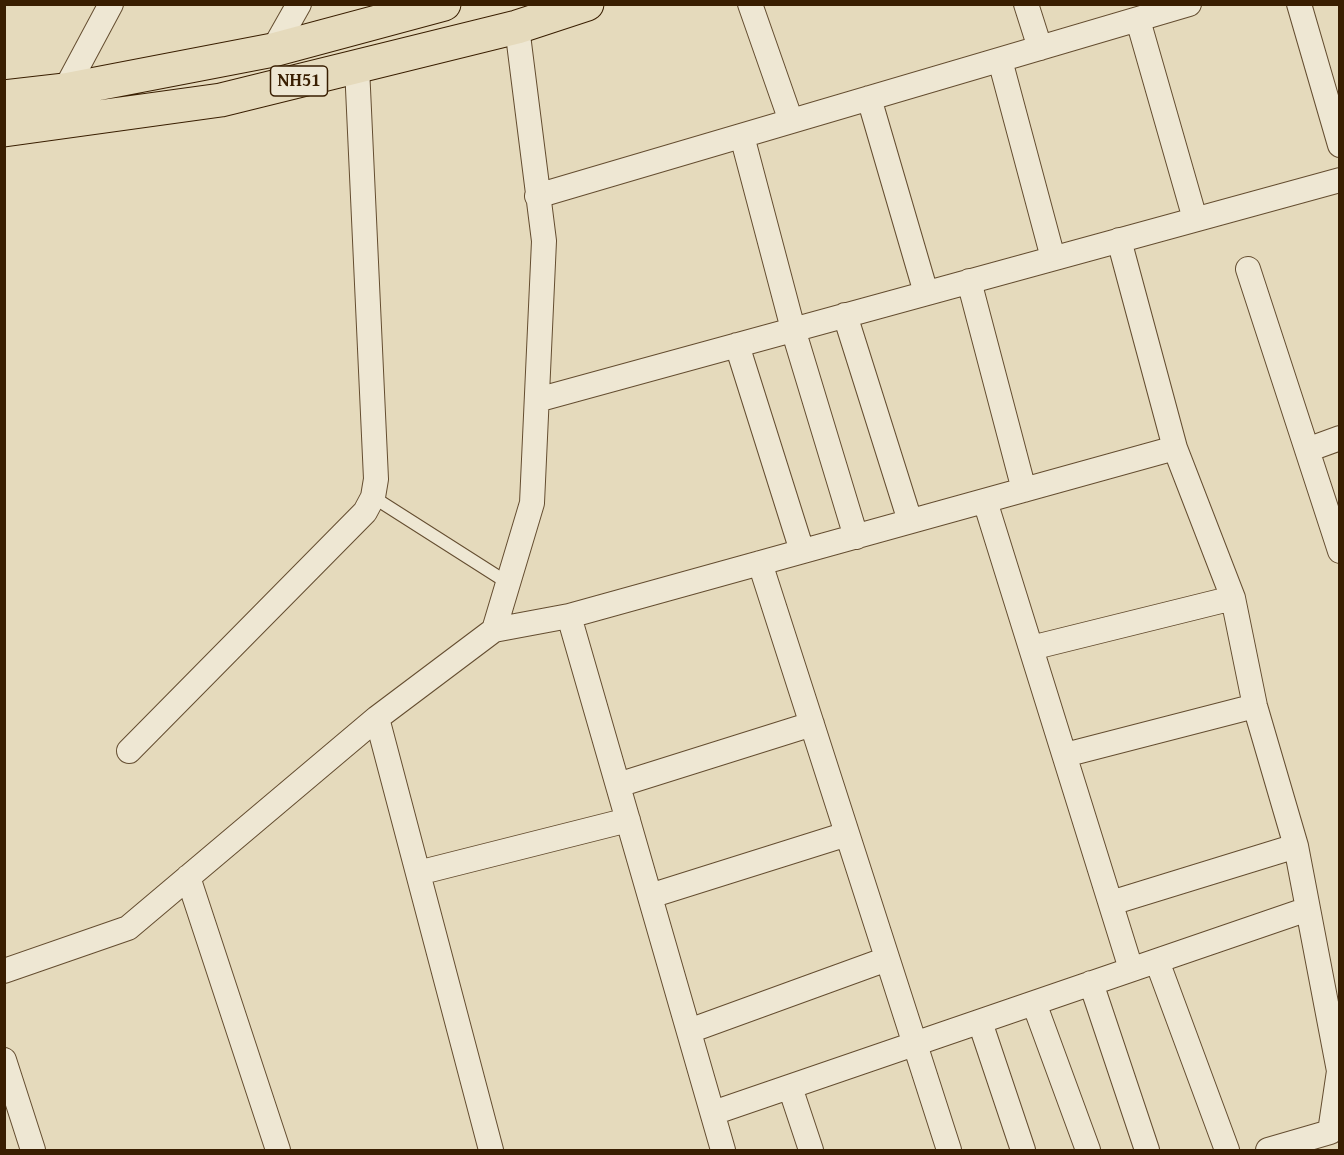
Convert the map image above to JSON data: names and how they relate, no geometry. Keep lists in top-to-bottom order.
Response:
{
  "streets": {
    "highway": ["NH51"]
  }
}
